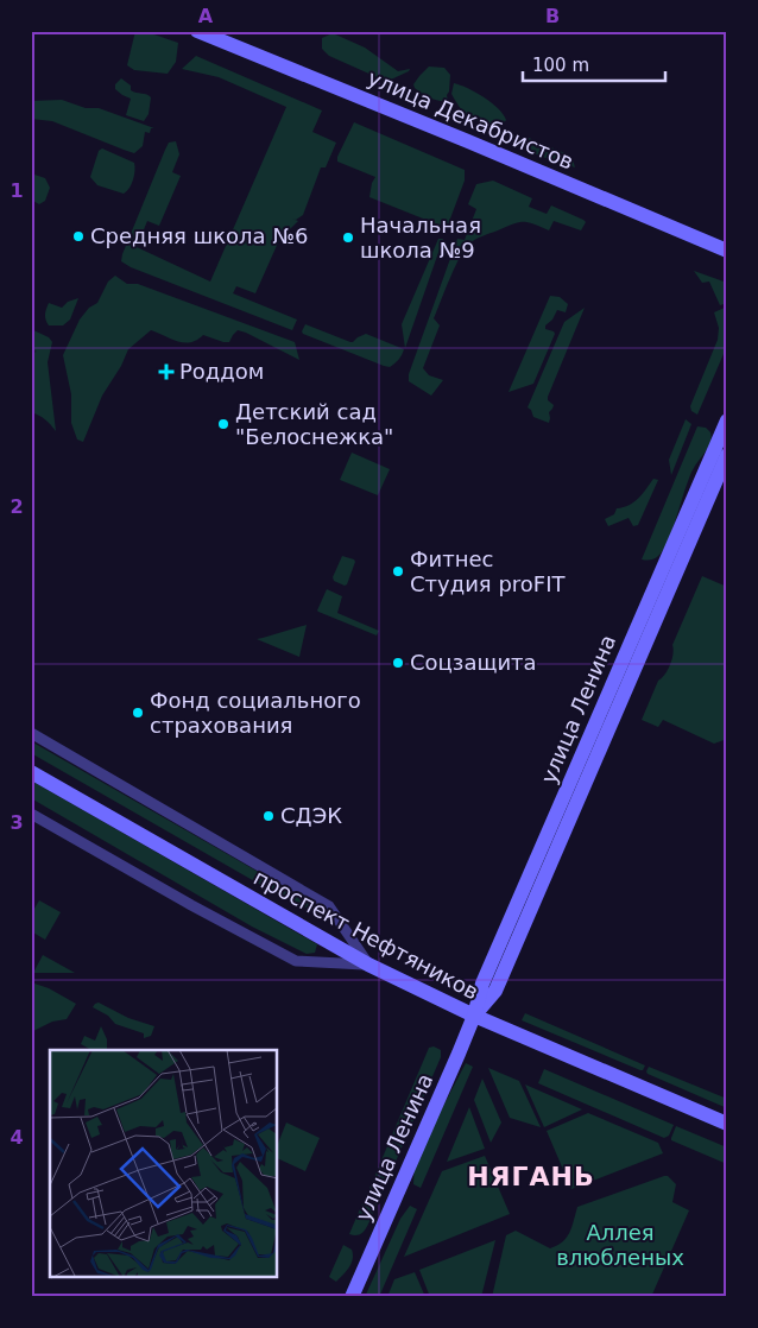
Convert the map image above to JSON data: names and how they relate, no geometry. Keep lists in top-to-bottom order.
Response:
{
  "streets": {
    "main road": ["улица Декабристов", "улица Ленина", "проспект Нефтяников"]
  },
  "crossings": [
    ["улица Ленина", "проспект Нефтяников"]
  ],
  "districts": ["НЯГАНЬ"],
  "parks": ["Аллея влюбленых"],
  "places": {
    "other": [
      "Средняя школа №6",
      "Начальная школа №9",
      "Детский сад \"Белоснежка\"",
      "Фитнес Студия proFIT",
      "Соцзащита",
      "Фонд социального страхования",
      "СДЭК"
    ],
    "health": ["Роддом"]
  },
  "scale_bar": "100 m",
  "grid": {
    "columns": ["A", "B"],
    "rows": [
      "1",
      "2",
      "3",
      "4"
    ]
  }
}
